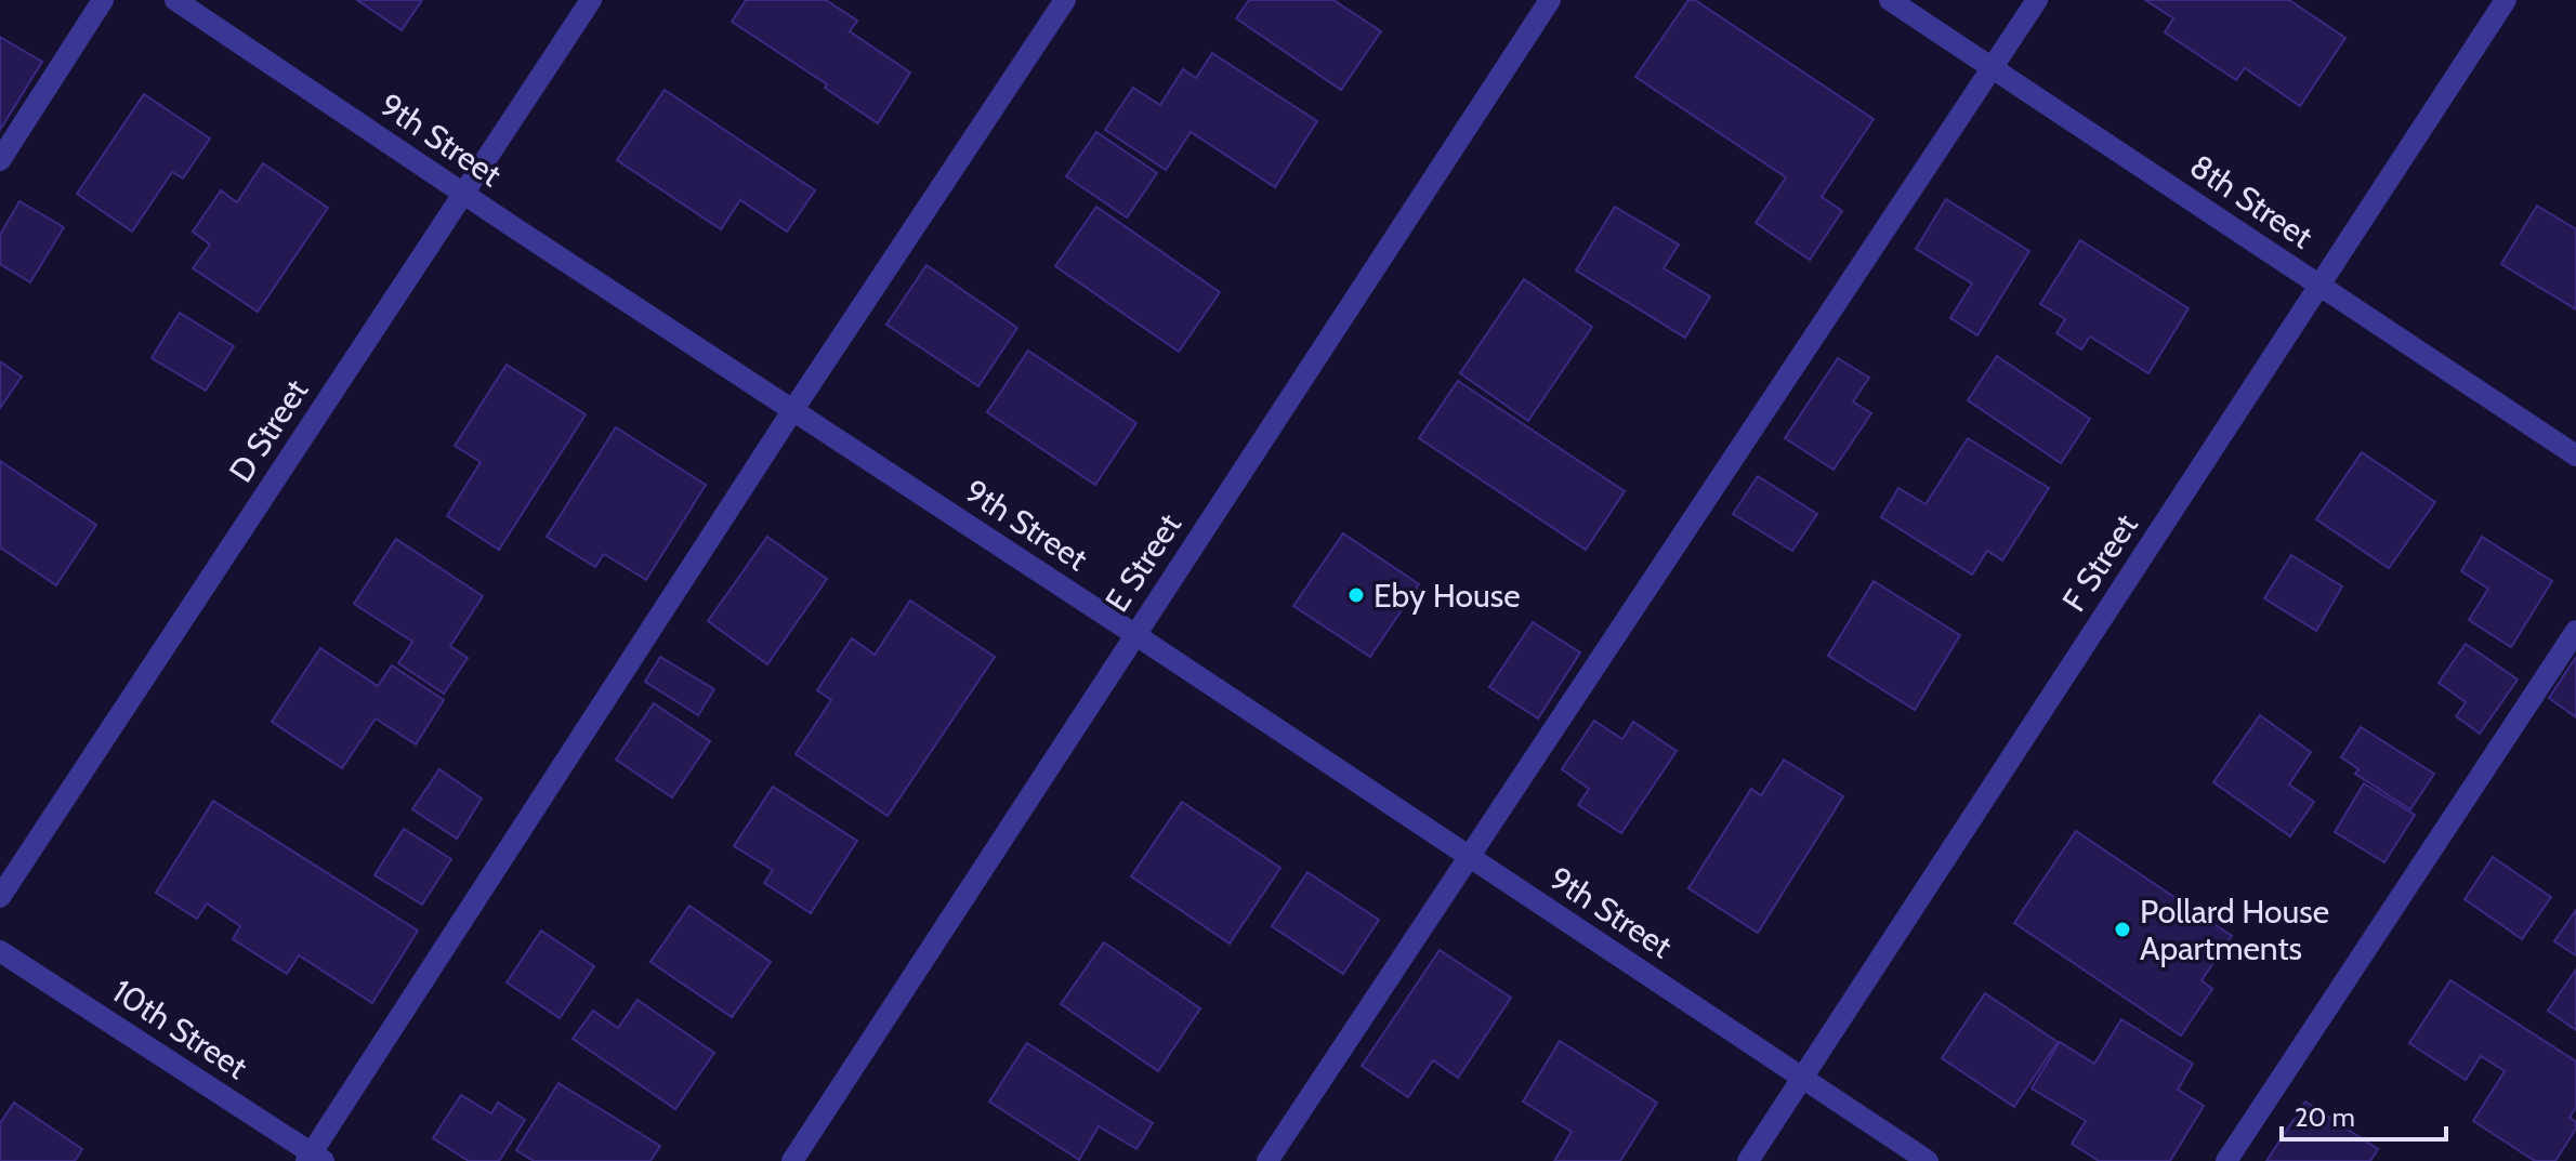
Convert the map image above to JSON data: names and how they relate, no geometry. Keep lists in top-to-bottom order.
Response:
{
  "streets": {
    "street": [
      "9th Street",
      "8th Street",
      "D Street",
      "E Street",
      "F Street",
      "10th Street"
    ]
  },
  "crossings": [
    ["9th Street", "D Street"],
    ["9th Street", "E Street"],
    ["9th Street", "F Street"],
    ["8th Street", "F Street"]
  ],
  "places": ["Eby House", "Pollard House Apartments"],
  "scale_bar": "20 m"
}
